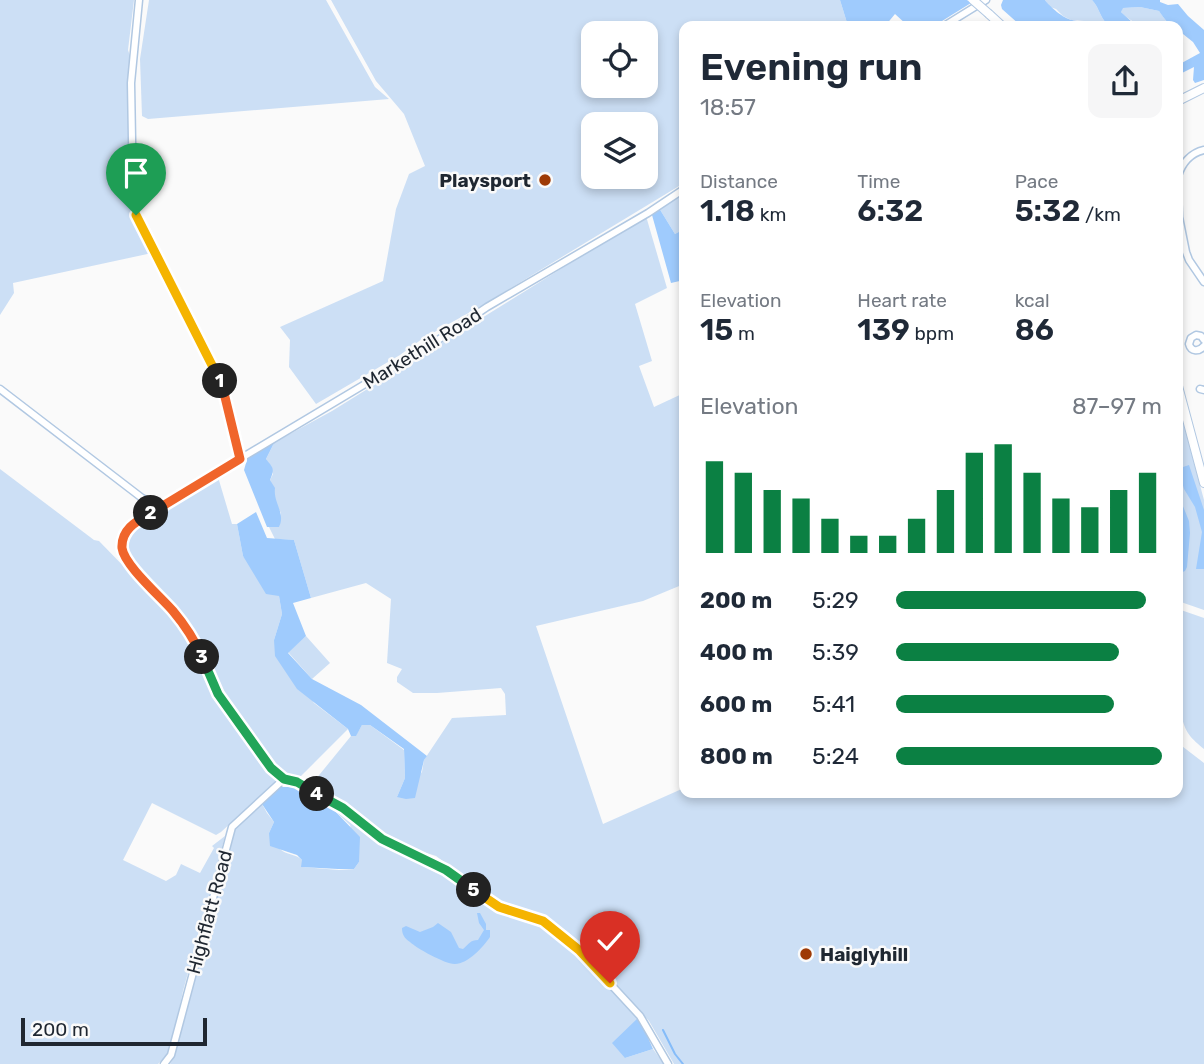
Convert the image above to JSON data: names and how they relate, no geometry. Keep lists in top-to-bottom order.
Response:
{
  "streets": {
    "street": ["Markethill Road", "Highflatt Road"]
  },
  "places": ["Playsport", "Haiglyhill"],
  "scale_bar": "200 m",
  "page": {
    "heading": ["Evening run", "18:57"],
    "stats": [
      ["Distance", "1.18 km"],
      ["Time", "6:32"],
      ["Pace", "5:32 /km"],
      ["Elevation", "15 m"],
      ["Heart rate", "139 bpm"],
      ["kcal", "86"]
    ],
    "pins": [
      "1",
      "2",
      "3",
      "4",
      "5"
    ],
    "chart": ["Elevation", "87–97 m"],
    "list": [
      {
        "name": "200 m",
        "note": "5:29"
      },
      {
        "name": "400 m",
        "note": "5:39"
      },
      {
        "name": "600 m",
        "note": "5:41"
      },
      {
        "name": "800 m",
        "note": "5:24"
      }
    ],
    "scale": "200 m"
  }
}
